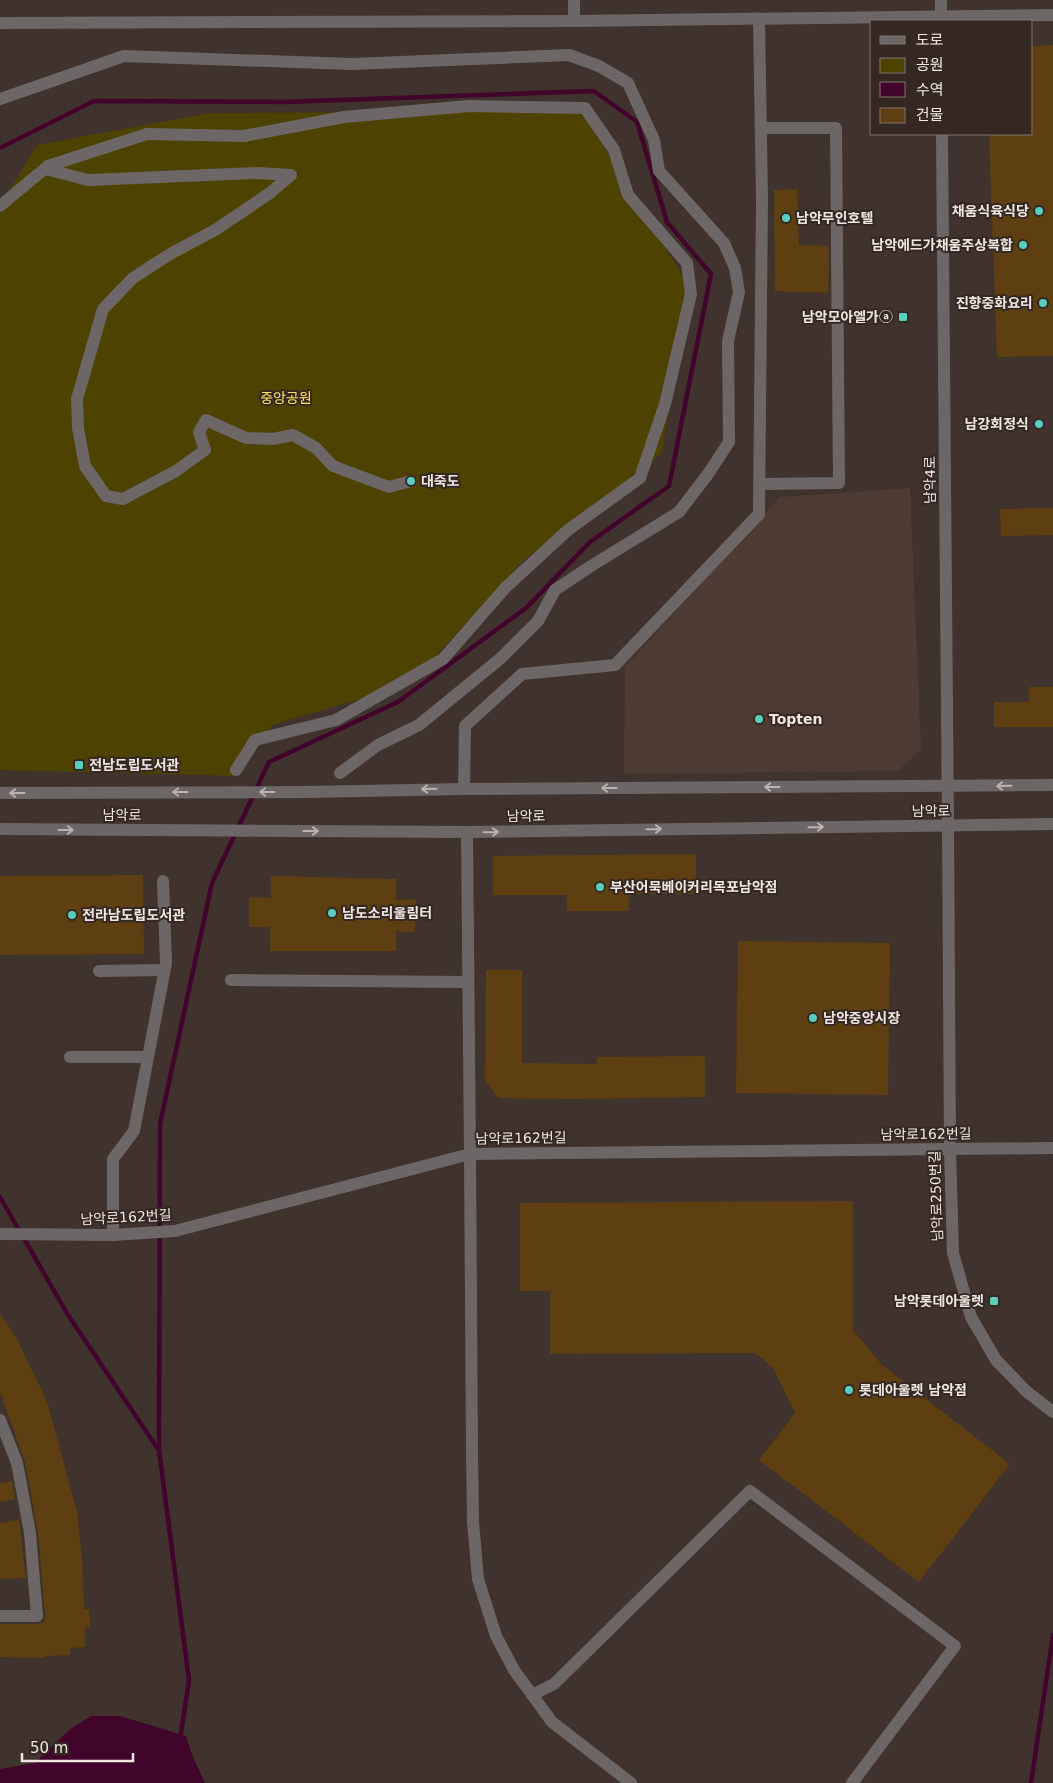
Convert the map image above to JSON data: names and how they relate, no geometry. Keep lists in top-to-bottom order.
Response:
{
  "streets": {
    "street": [
      "남악4로",
      "남악로",
      "남악로162번길",
      "남악로250번길"
    ]
  },
  "crossings": [
    ["남악4로", "남악로"],
    ["남악4로", "남악로250번길"],
    ["남악로", "남악로250번길"],
    ["남악로162번길", "남악로250번길"]
  ],
  "parks": ["중앙공원"],
  "places": {
    "other": [
      "채움식육식당",
      "남악무인호텔",
      "남악에드가채움주상복합",
      "진향중화요리",
      "남강회정식",
      "대죽도",
      "Topten",
      "부산어묵베이커리목포남악점",
      "남도소리울림터",
      "전라남도립도서관",
      "남악중앙시장",
      "롯데아울렛 남악점"
    ],
    "transit": ["남악모아엘가ⓐ", "전남도립도서관", "남악롯데아울렛"]
  },
  "legend": [
    "도로",
    "공원",
    "수역",
    "건물"
  ],
  "scale_bar": "50 m"
}
